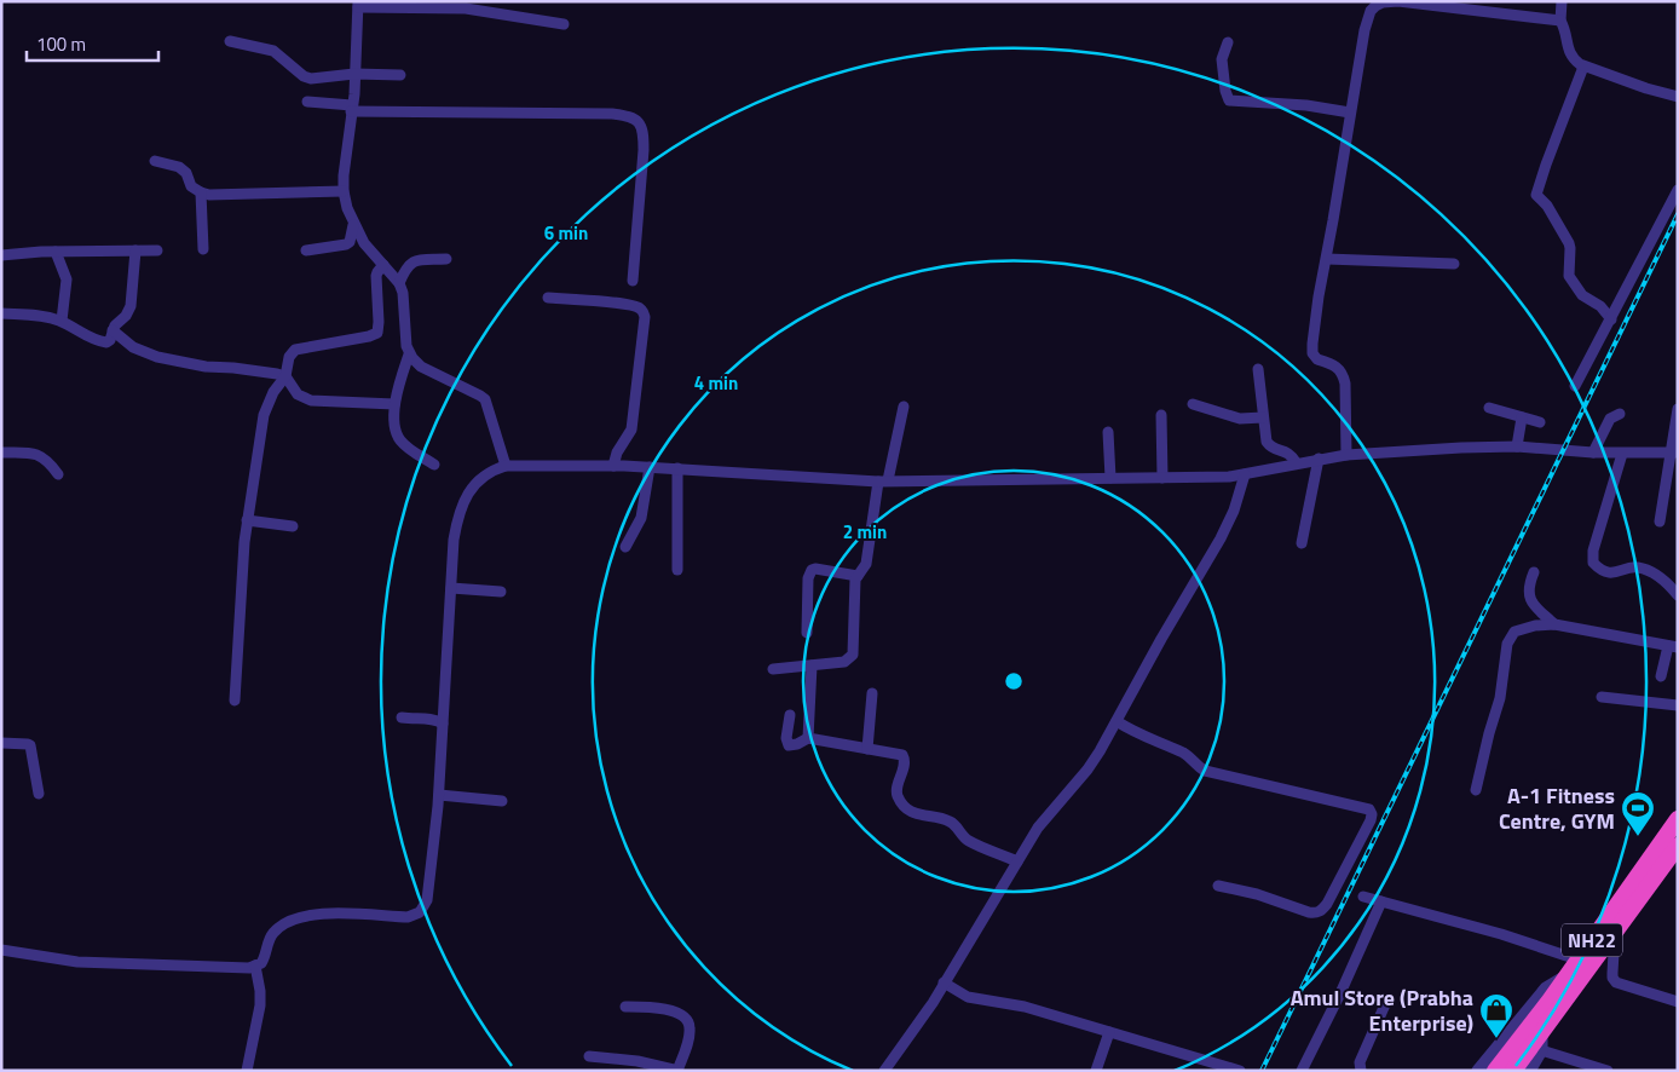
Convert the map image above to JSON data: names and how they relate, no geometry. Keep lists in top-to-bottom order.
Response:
{
  "streets": {
    "highway": ["NH22"]
  },
  "places": {
    "sports": ["A-1 Fitness Centre, GYM"],
    "shop": ["Amul Store (Prabha Enterprise)"]
  },
  "scale_bar": "100 m",
  "rings": ["6 min", "4 min", "2 min"]
}
